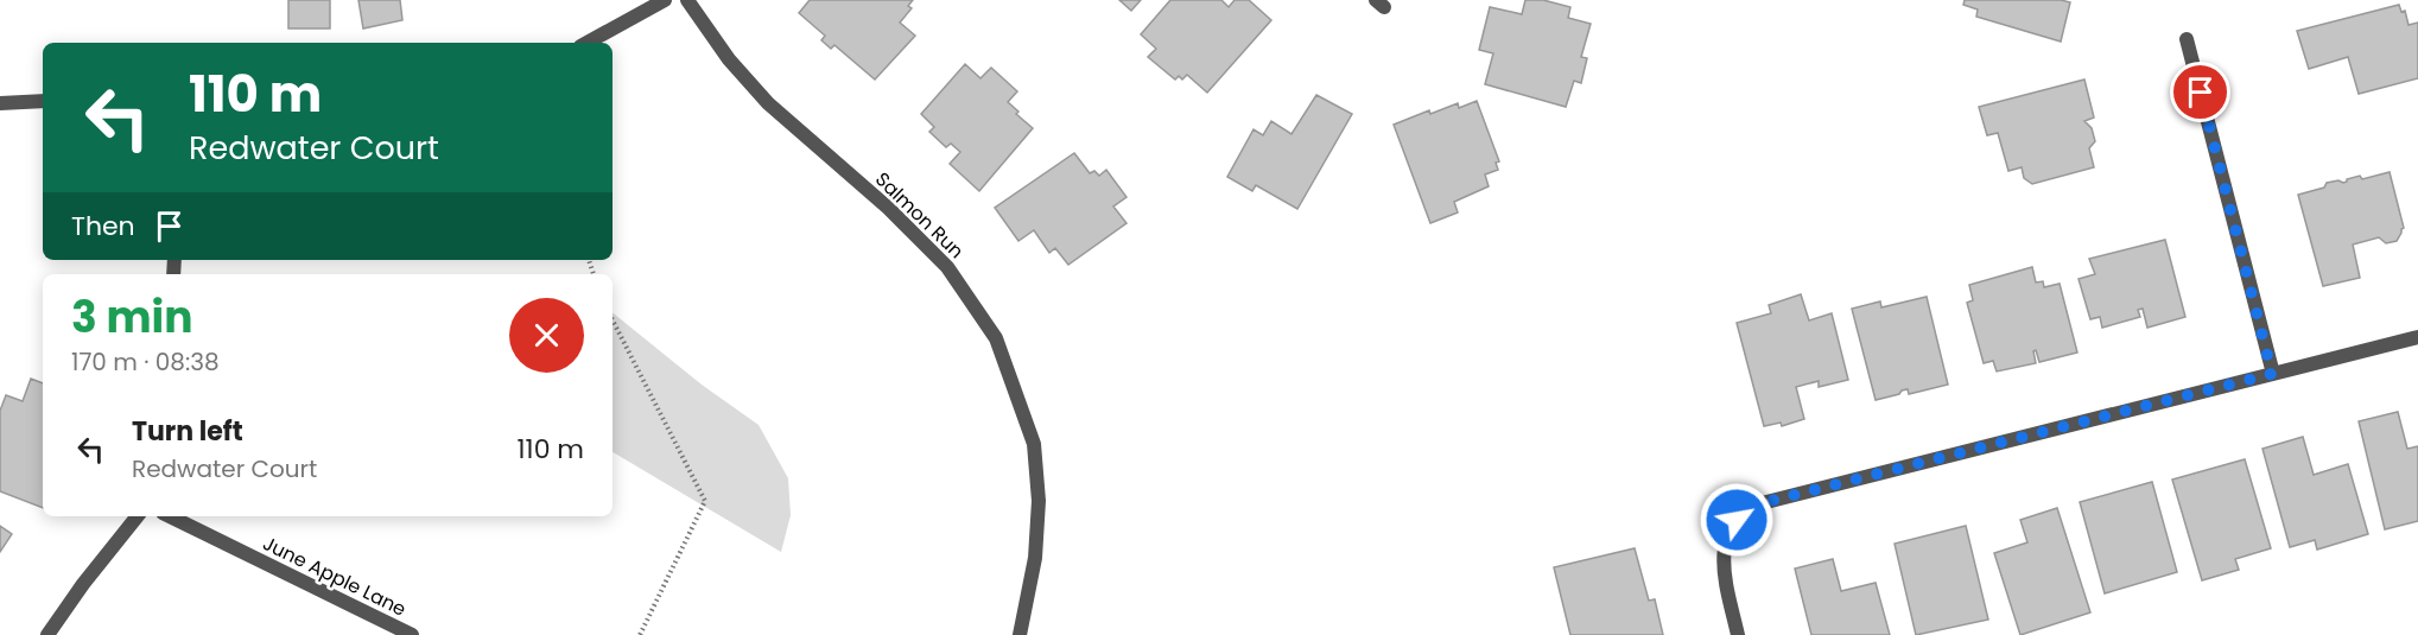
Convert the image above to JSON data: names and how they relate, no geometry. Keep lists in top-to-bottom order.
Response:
{
  "streets": {
    "street": ["Salmon Run", "June Apple Lane"]
  },
  "page": {
    "turn": ["110 m", "Redwater Court"],
    "then": "Then",
    "heading": ["3 min", "170 m · 08:38"],
    "list": [
      {
        "name": "Turn left",
        "note": "Redwater Court",
        "value": "110 m"
      }
    ]
  }
}
